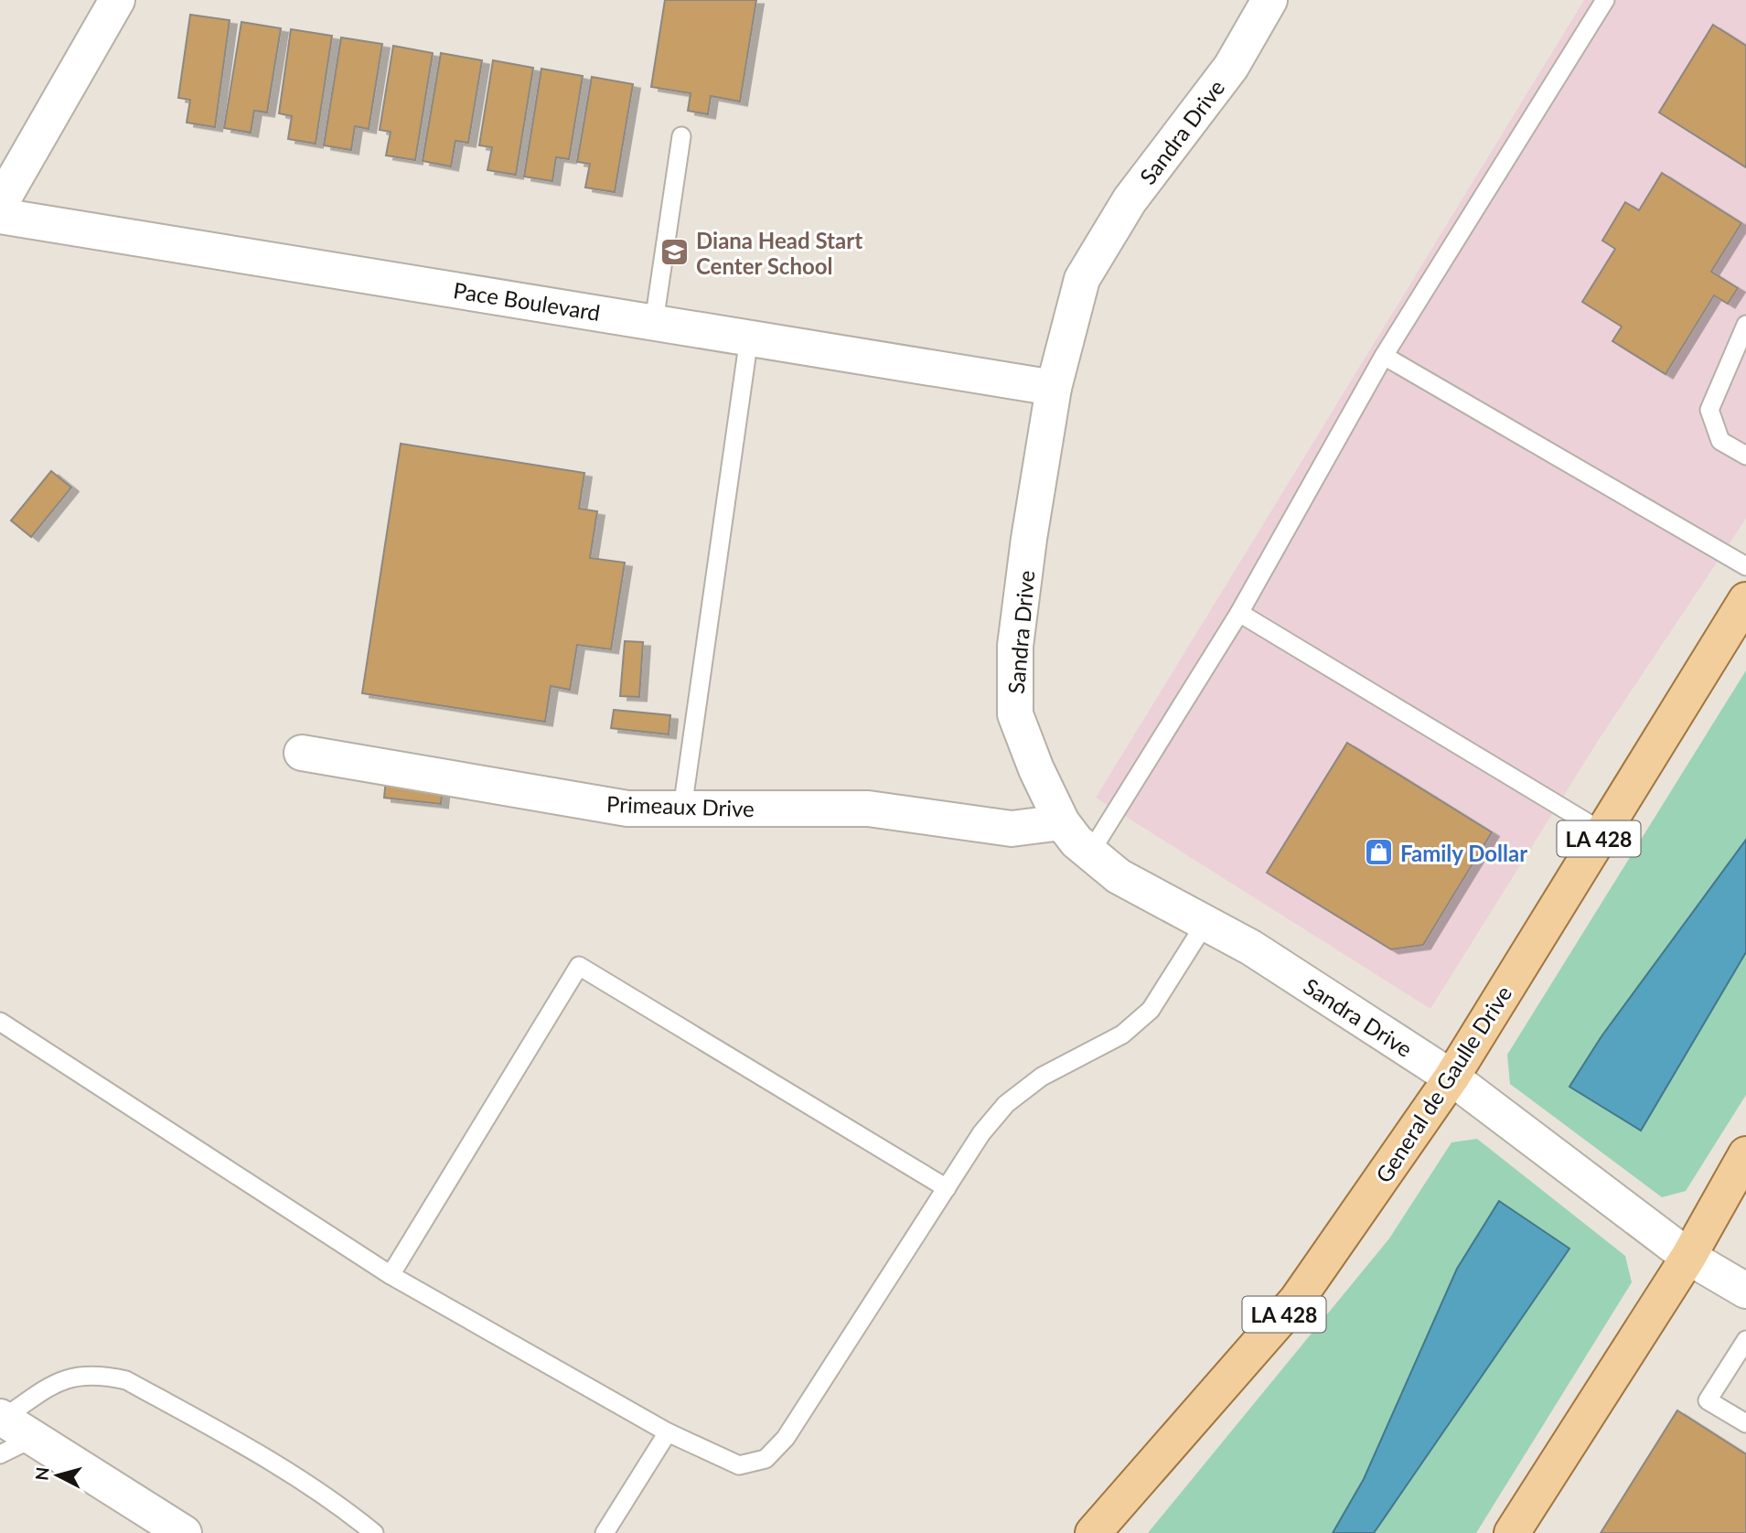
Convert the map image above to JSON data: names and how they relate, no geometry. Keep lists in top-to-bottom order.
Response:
{
  "streets": {
    "main road": ["LA 428", "General de Gaulle Drive"],
    "street": ["Sandra Drive", "Pace Boulevard", "Primeaux Drive"]
  },
  "crossings": [
    ["Sandra Drive", "Pace Boulevard"],
    ["Sandra Drive", "Primeaux Drive"],
    ["Sandra Drive", "General de Gaulle Drive"]
  ],
  "places": {
    "school or university": ["Diana Head Start Center School"],
    "shop": ["Family Dollar"]
  },
  "north": "left"
}
